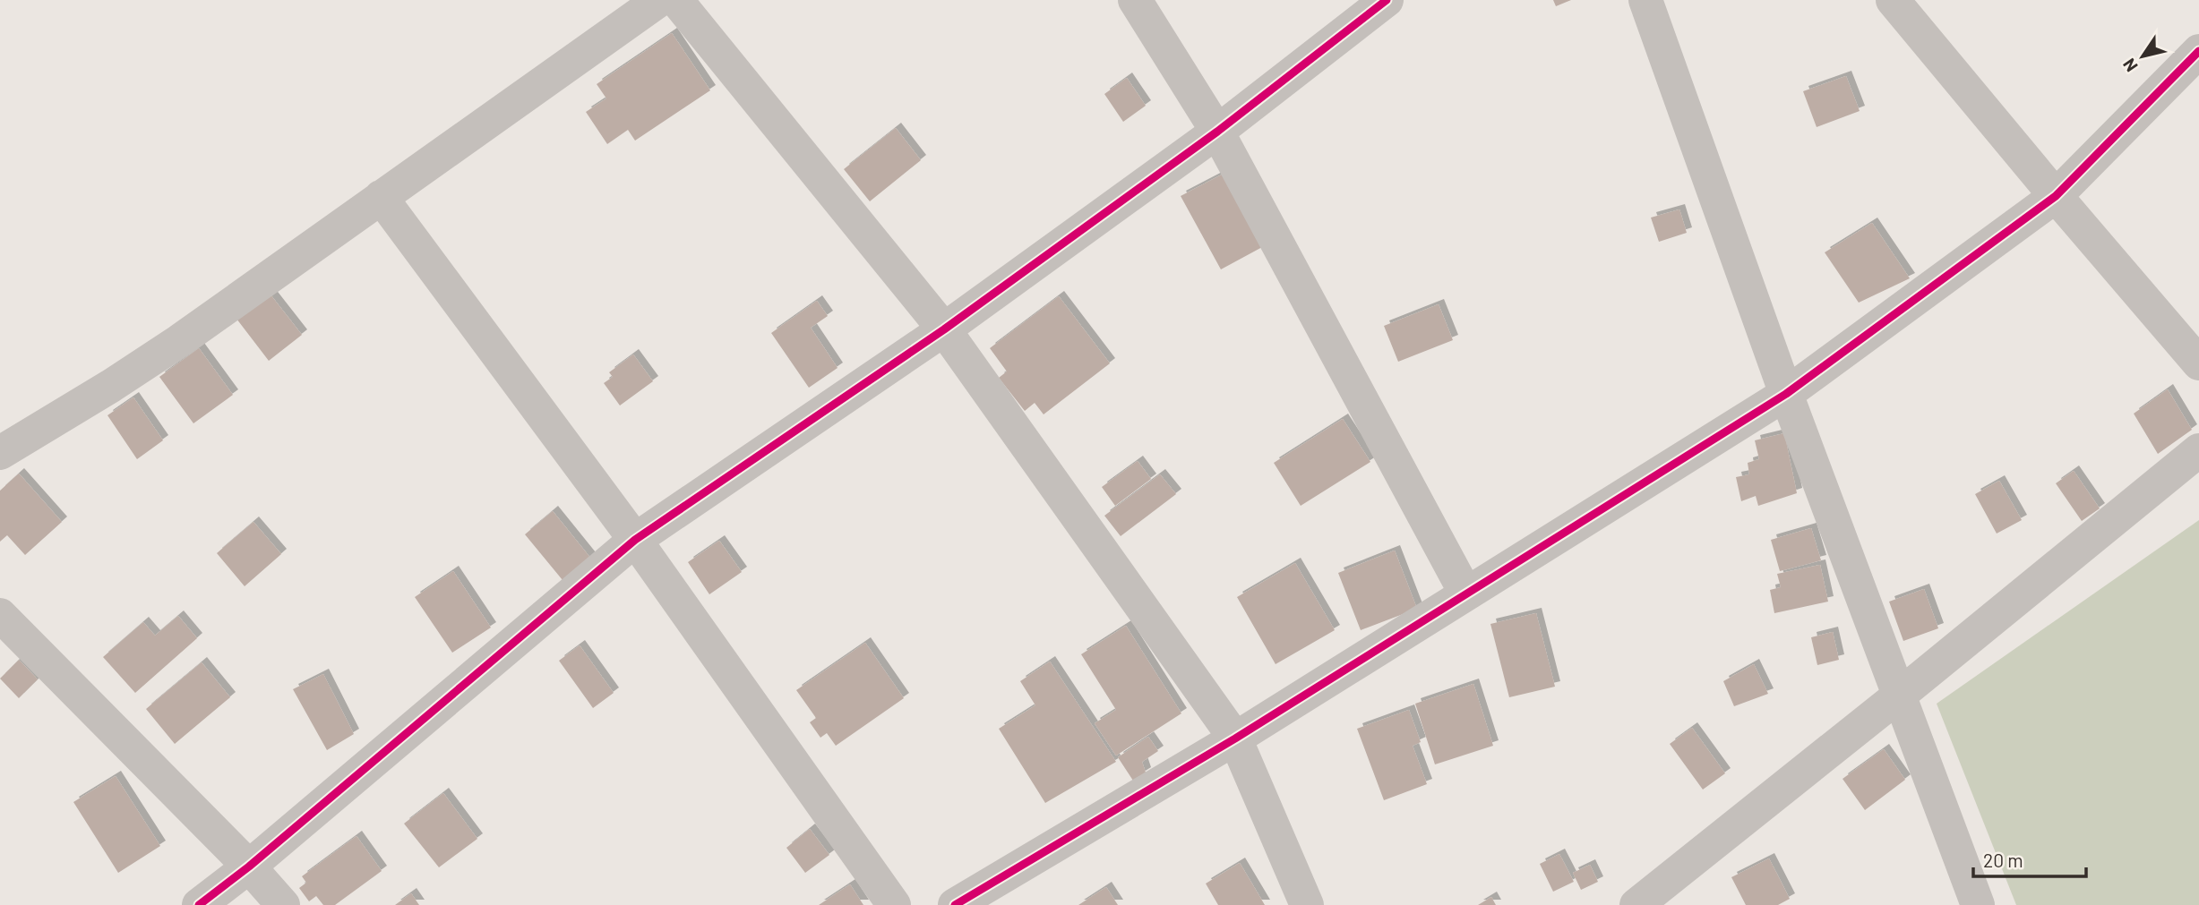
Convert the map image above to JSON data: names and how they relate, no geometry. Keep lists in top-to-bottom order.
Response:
{
  "scale_bar": "20 m",
  "north": "bottom left"
}
